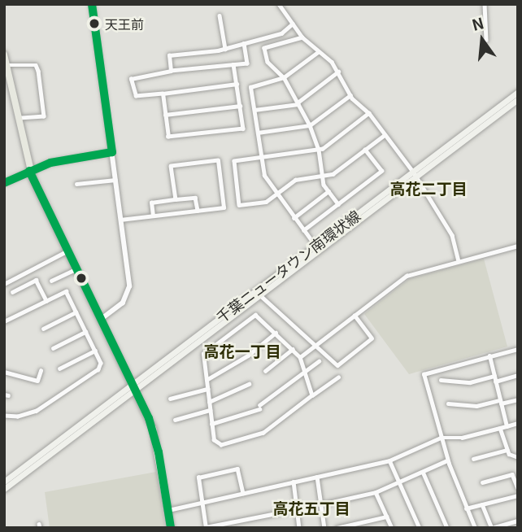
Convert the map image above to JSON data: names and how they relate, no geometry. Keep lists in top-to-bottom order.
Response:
{
  "streets": {
    "main road": ["千葉ニュータウン南環状線"]
  },
  "districts": ["高花二丁目", "高花一丁目", "高花五丁目"],
  "places": ["天王前"],
  "north": "top"
}
